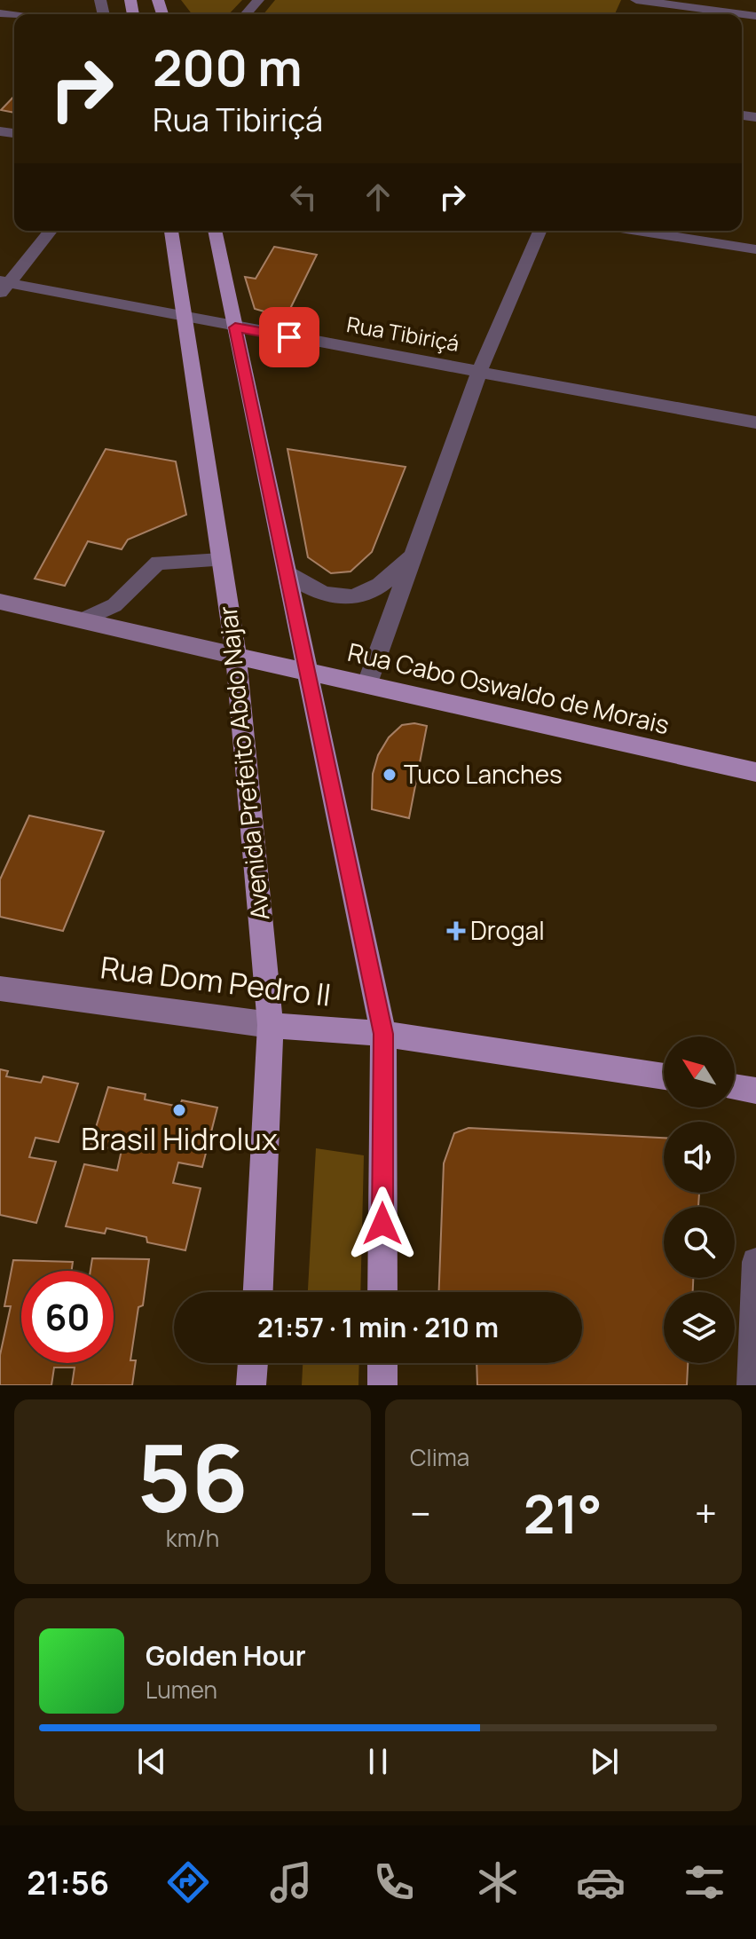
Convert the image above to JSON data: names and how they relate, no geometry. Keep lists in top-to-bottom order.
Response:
{
  "streets": {
    "main road": ["Rua Cabo Oswaldo de Morais", "Avenida Prefeito Abdo Najar", "Rua Dom Pedro II"],
    "street": ["Rua Tibiriçá"]
  },
  "crossings": [
    ["Rua Tibiriçá", "Avenida Prefeito Abdo Najar"],
    ["Rua Cabo Oswaldo de Morais", "Avenida Prefeito Abdo Najar"],
    ["Avenida Prefeito Abdo Najar", "Rua Dom Pedro II"]
  ],
  "places": {
    "other": ["Tuco Lanches", "Brasil Hidrolux"],
    "health": ["Drogal"]
  },
  "north": "top left",
  "page": {
    "turn": ["200 m", "Rua Tibiriçá"],
    "limit": "60",
    "trip": "21:57 · 1 min · 210 m",
    "tile": [
      ["56", "km/h"],
      "Clima"
    ],
    "heat": ["−", "21°", "+"],
    "song": ["Golden Hour", "Lumen"],
    "tabs": "21:56"
  }
}
